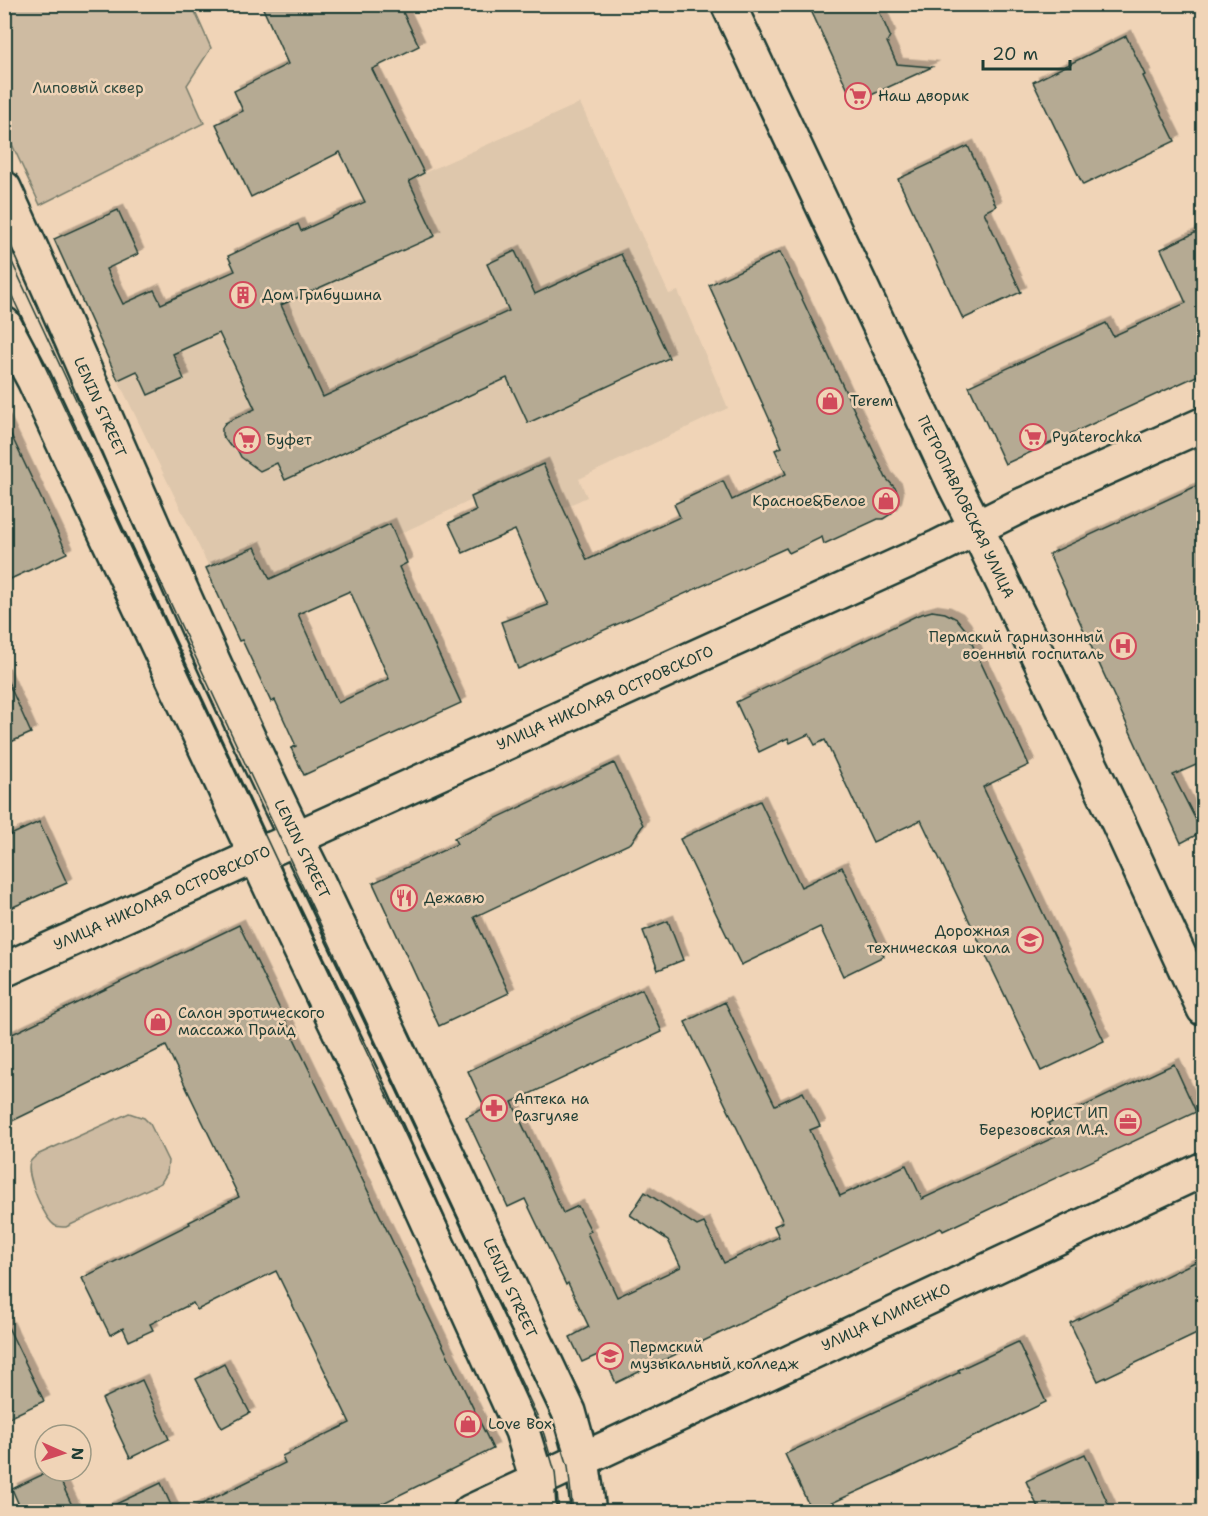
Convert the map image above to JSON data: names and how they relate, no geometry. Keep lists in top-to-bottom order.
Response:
{
  "streets": {
    "street": [
      "LENIN STREET",
      "ПЕТРОПАВЛОВСКАЯ УЛИЦА",
      "УЛИЦА НИКОЛАЯ ОСТРОВСКОГО",
      "УЛИЦА КЛИМЕНКО"
    ]
  },
  "crossings": [
    ["LENIN STREET", "УЛИЦА НИКОЛАЯ ОСТРОВСКОГО"],
    ["LENIN STREET", "УЛИЦА КЛИМЕНКО"],
    ["ПЕТРОПАВЛОВСКАЯ УЛИЦА", "УЛИЦА НИКОЛАЯ ОСТРОВСКОГО"]
  ],
  "parks": ["Липовый сквер"],
  "places": {
    "supermarket": ["Наш дворик", "Pyaterochka", "Буфет"],
    "building": ["Дом Грибушина"],
    "shop": [
      "Terem",
      "Красное&Белое",
      "Салон эротического массажа Прайд",
      "Love Box"
    ],
    "hospital": ["Пермский гарнизонный военный госпиталь"],
    "restaurant": ["Дежавю"],
    "school or university": ["Дорожная техническая школа", "Пермский музыкальный колледж"],
    "pharmacy": ["Аптека на Разгуляе"],
    "office": ["ЮРИСТ ИП Березовская М.А."]
  },
  "scale_bar": "20 m",
  "north": "right"
}
